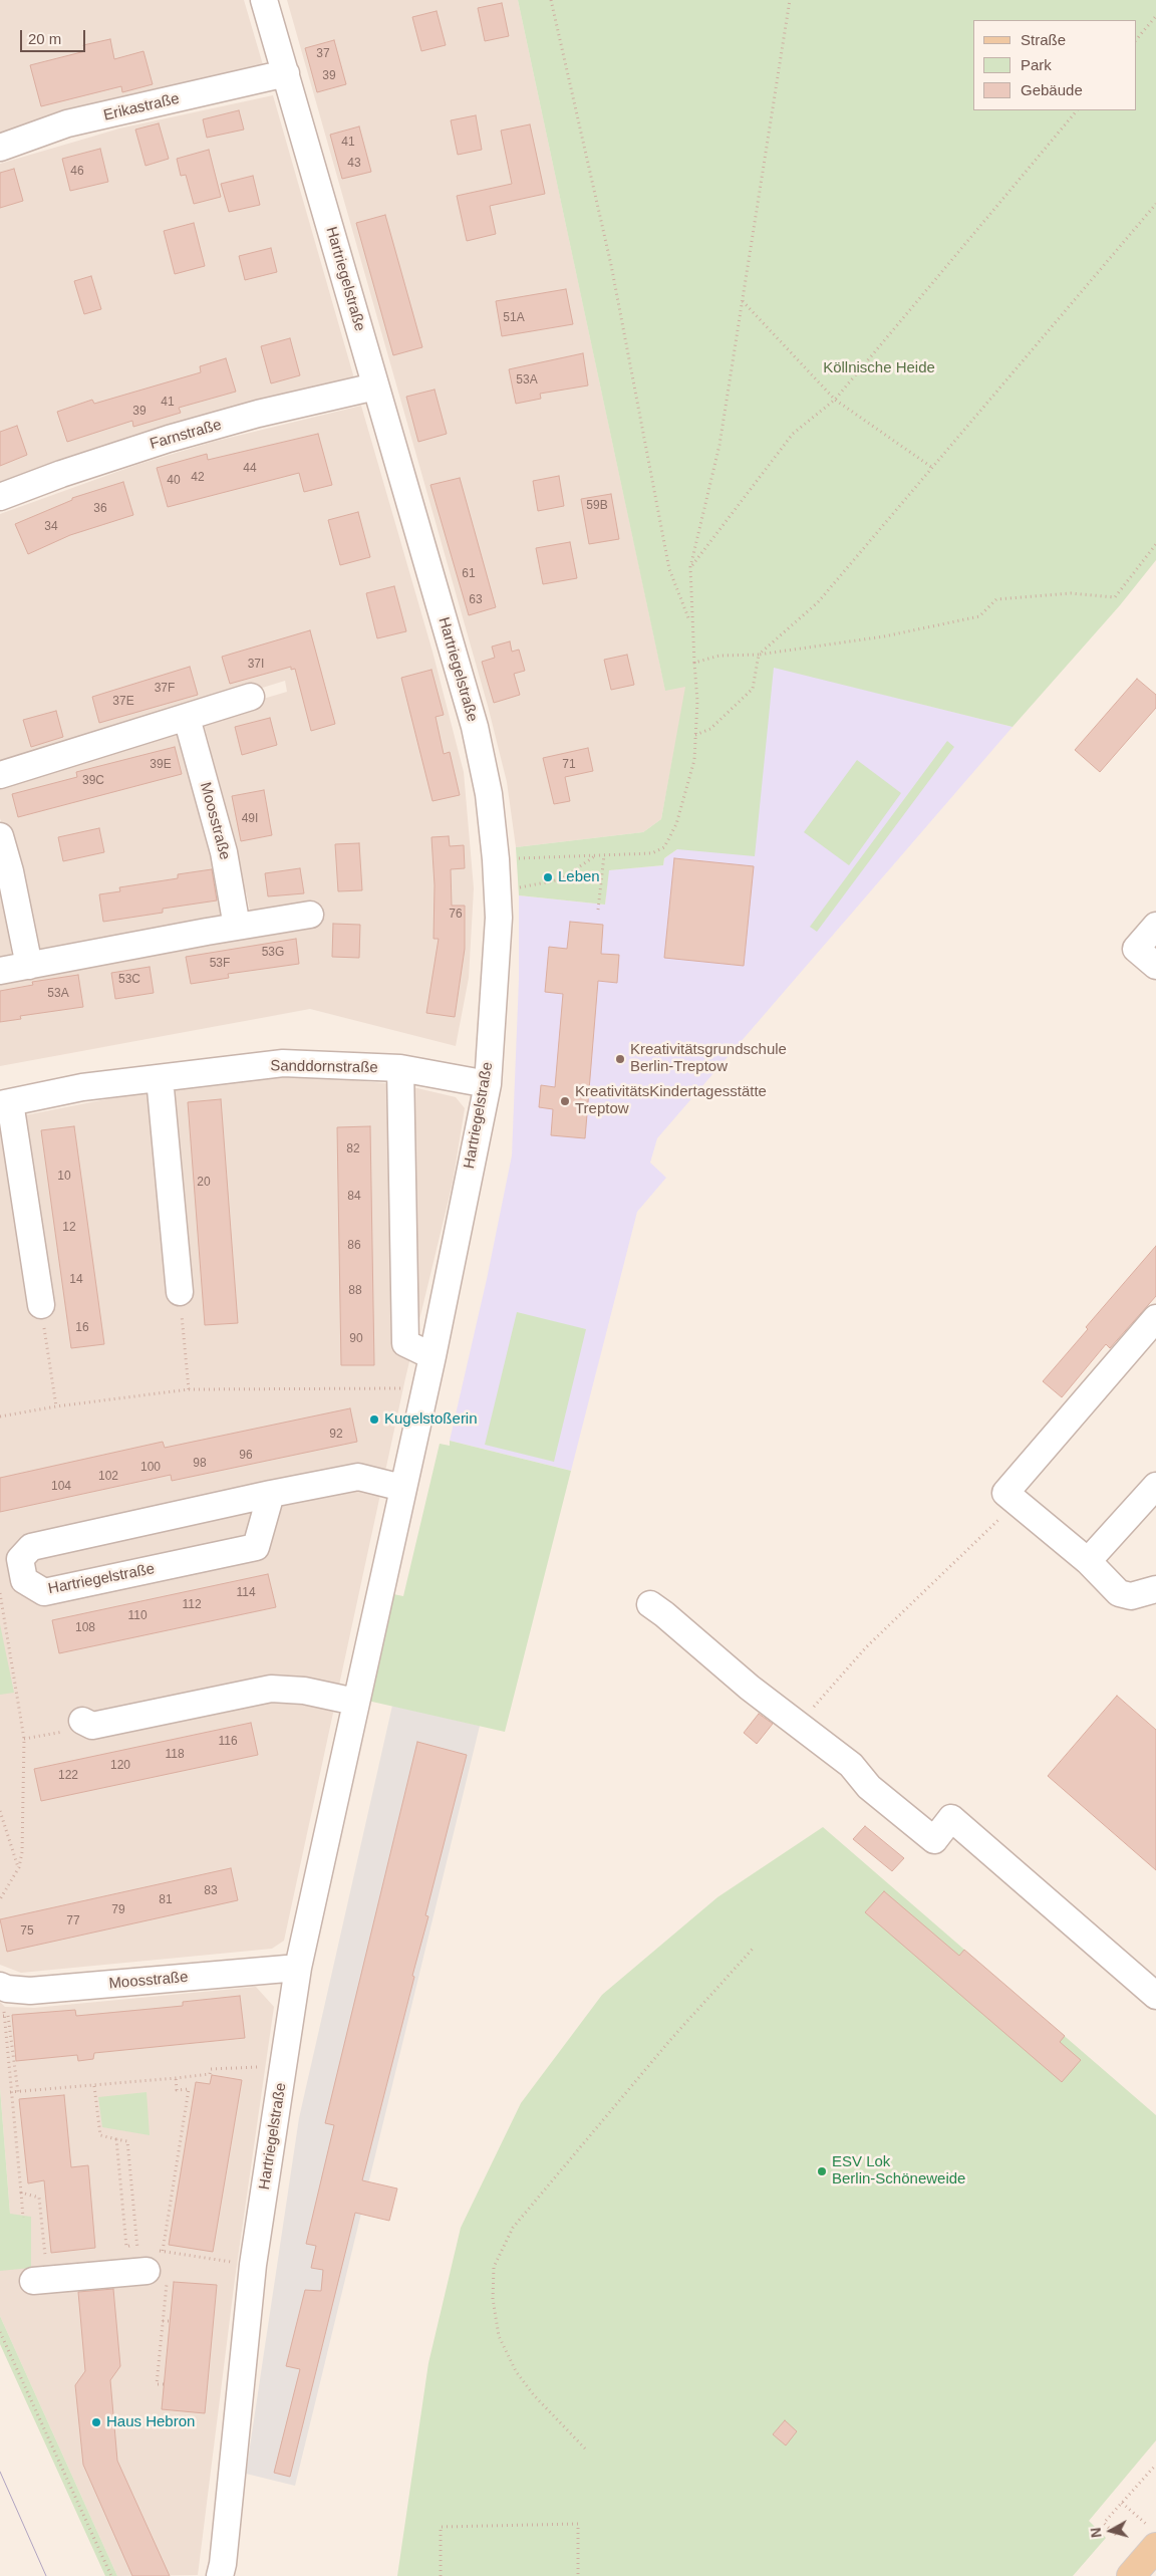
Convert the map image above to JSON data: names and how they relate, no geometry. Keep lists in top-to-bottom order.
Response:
{
  "streets": {
    "street": [
      "Erikastraße",
      "Hartriegelstraße",
      "Farnstraße",
      "Moosstraße",
      "Sanddornstraße"
    ]
  },
  "crossings": [
    ["Erikastraße", "Hartriegelstraße"],
    ["Hartriegelstraße", "Farnstraße"],
    ["Hartriegelstraße", "Moosstraße"],
    ["Hartriegelstraße", "Sanddornstraße"]
  ],
  "parks": ["Köllnische Heide"],
  "places": [
    "Leben",
    "Kreativitätsgrundschule Berlin-Treptow",
    "KreativitätsKindertagesstätte Treptow",
    "Kugelstoßerin",
    "ESV Lok Berlin-Schöneweide",
    "Haus Hebron"
  ],
  "house_numbers": [
    "37",
    "39",
    "41",
    "43",
    "46",
    "51A",
    "53A",
    "41",
    "39",
    "44",
    "42",
    "40",
    "59B",
    "36",
    "34",
    "61",
    "63",
    "37I",
    "37F",
    "37E",
    "39E",
    "71",
    "39C",
    "49I",
    "76",
    "53G",
    "53F",
    "53C",
    "53A",
    "82",
    "10",
    "20",
    "84",
    "12",
    "86",
    "14",
    "88",
    "16",
    "90",
    "92",
    "96",
    "98",
    "100",
    "102",
    "104",
    "114",
    "112",
    "110",
    "108",
    "116",
    "118",
    "120",
    "122",
    "83",
    "81",
    "79",
    "77",
    "75"
  ],
  "legend": ["Straße", "Park", "Gebäude"],
  "scale_bar": "20 m",
  "north": "left"
}
